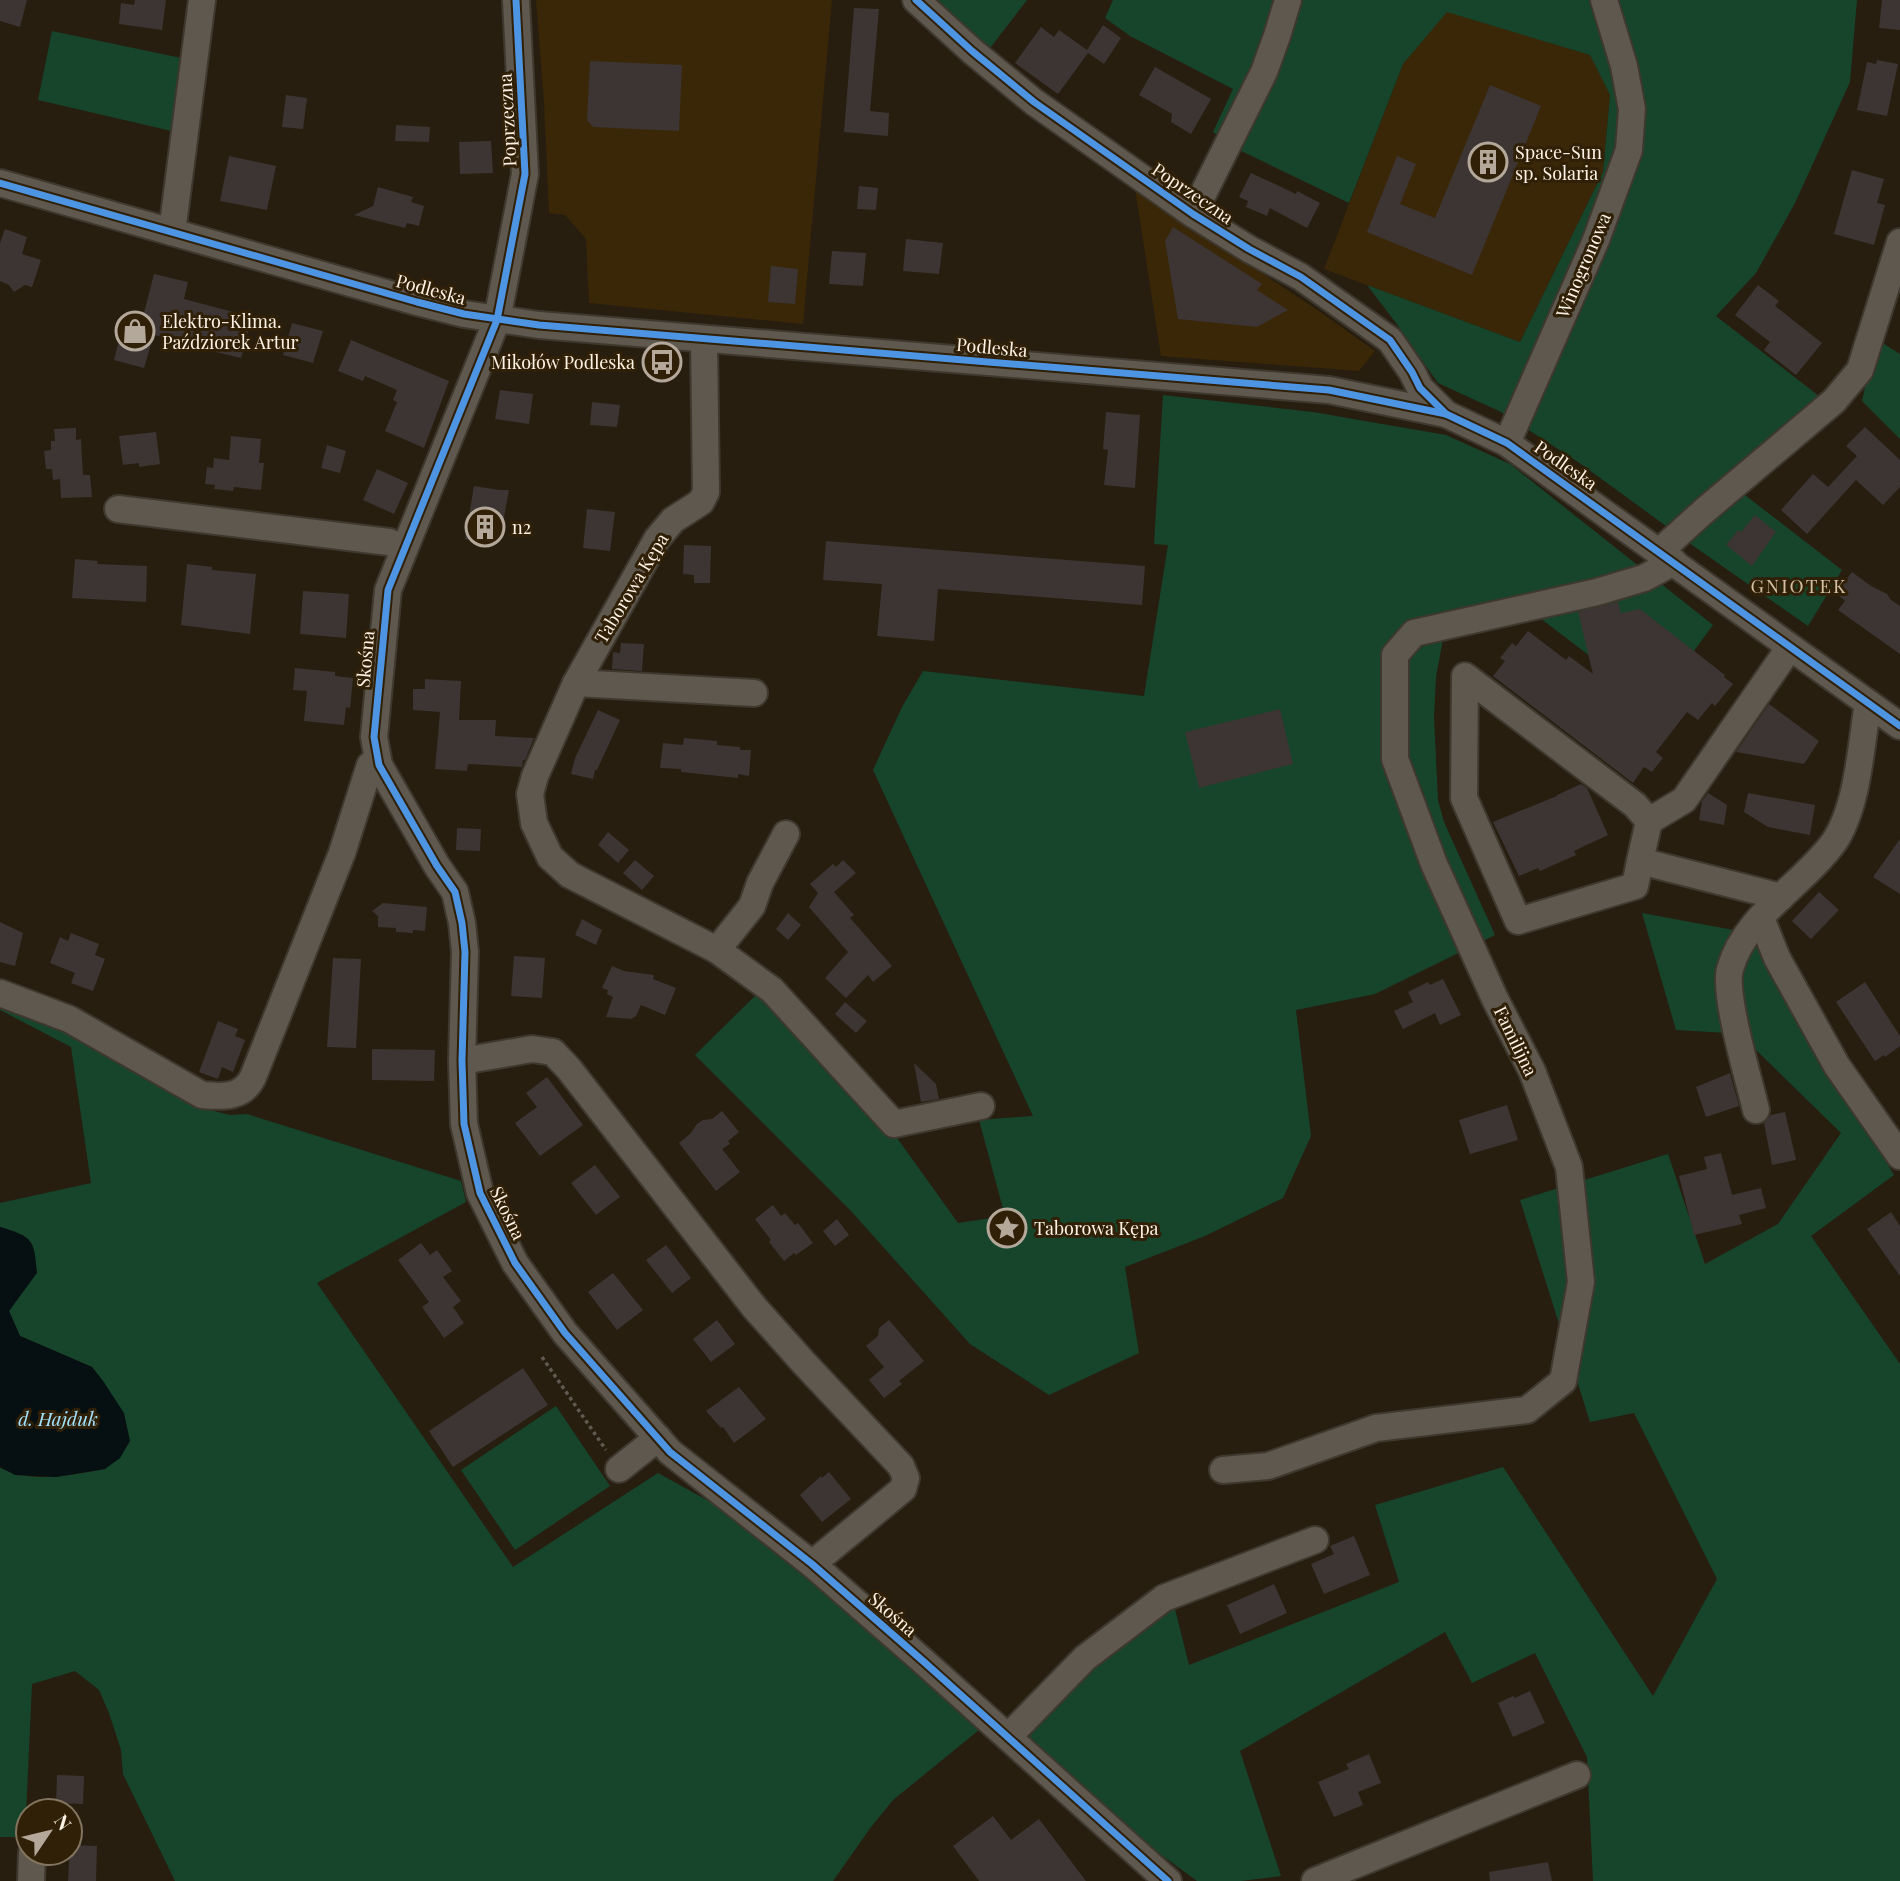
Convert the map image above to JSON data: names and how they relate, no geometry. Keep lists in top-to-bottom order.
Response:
{
  "streets": {
    "street": [
      "Poprzeczna",
      "Winogronowa",
      "Podleska",
      "Taborowa Kępa",
      "Skośna",
      "Familijna"
    ]
  },
  "crossings": [
    ["Poprzeczna", "Podleska"],
    ["Poprzeczna", "Skośna"],
    ["Winogronowa", "Podleska"],
    ["Podleska", "Taborowa Kępa"],
    ["Podleska", "Skośna"],
    ["Podleska", "Familijna"]
  ],
  "districts": ["GNIOTEK"],
  "water": ["d. Hajduk"],
  "places": {
    "building": ["Space-Sun sp. Solaria", "n2"],
    "shop": ["Elektro-Klima. Paździorek Artur"],
    "bus stop": ["Mikołów Podleska"],
    "place": ["Taborowa Kępa"]
  },
  "north": "top right"
}
